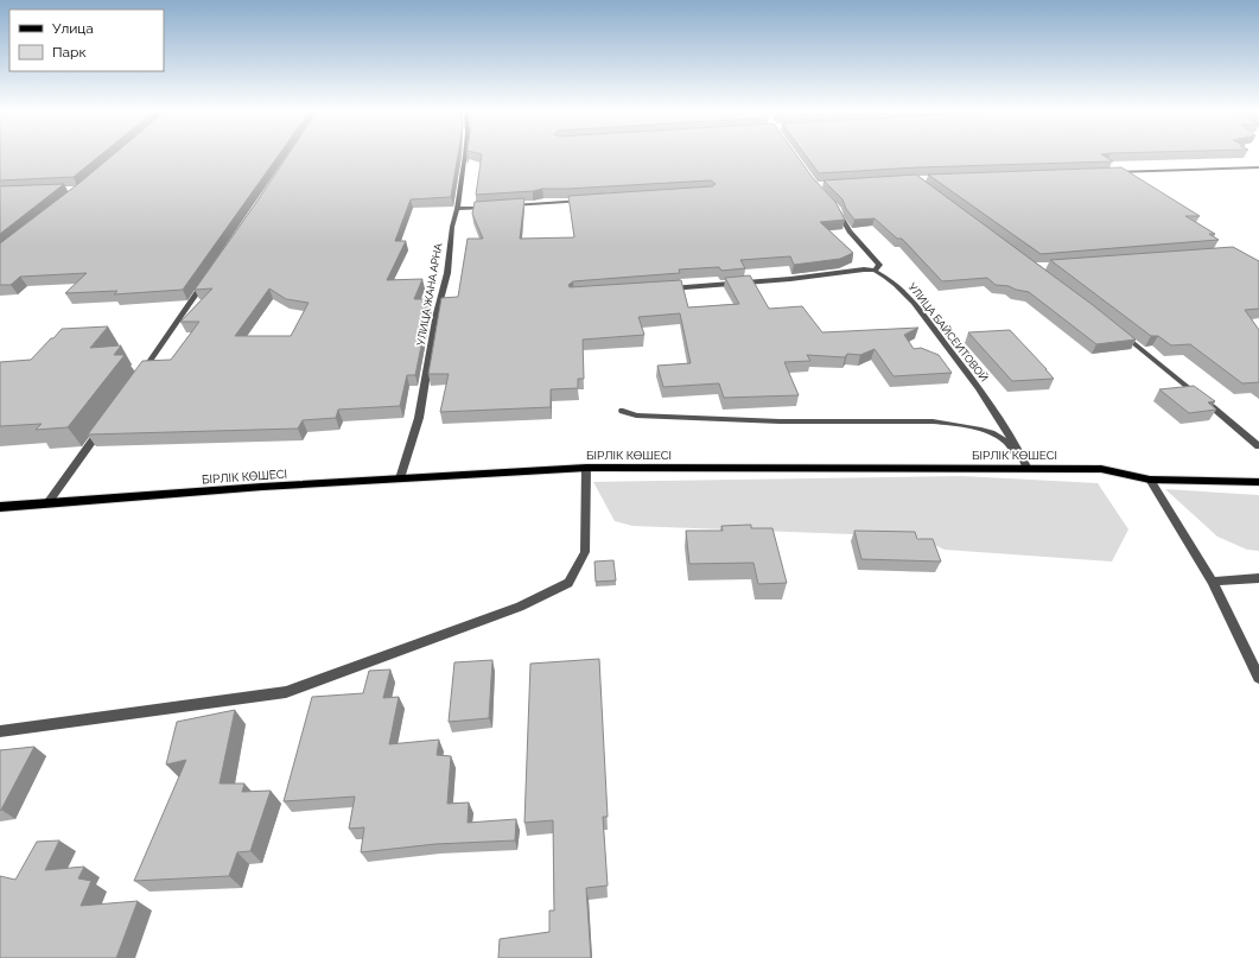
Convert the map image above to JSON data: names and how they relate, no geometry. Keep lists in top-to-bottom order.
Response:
{
  "streets": {
    "main road": ["БІРЛІК КӨШЕСІ"],
    "street": ["УЛИЦА ЖАНА АРНА", "УЛИЦА БАЙСЕИТОВОЙ"]
  },
  "crossings": [
    ["УЛИЦА ЖАНА АРНА", "БІРЛІК КӨШЕСІ"],
    ["УЛИЦА БАЙСЕИТОВОЙ", "БІРЛІК КӨШЕСІ"]
  ],
  "legend": ["Улица", "Парк"]
}
